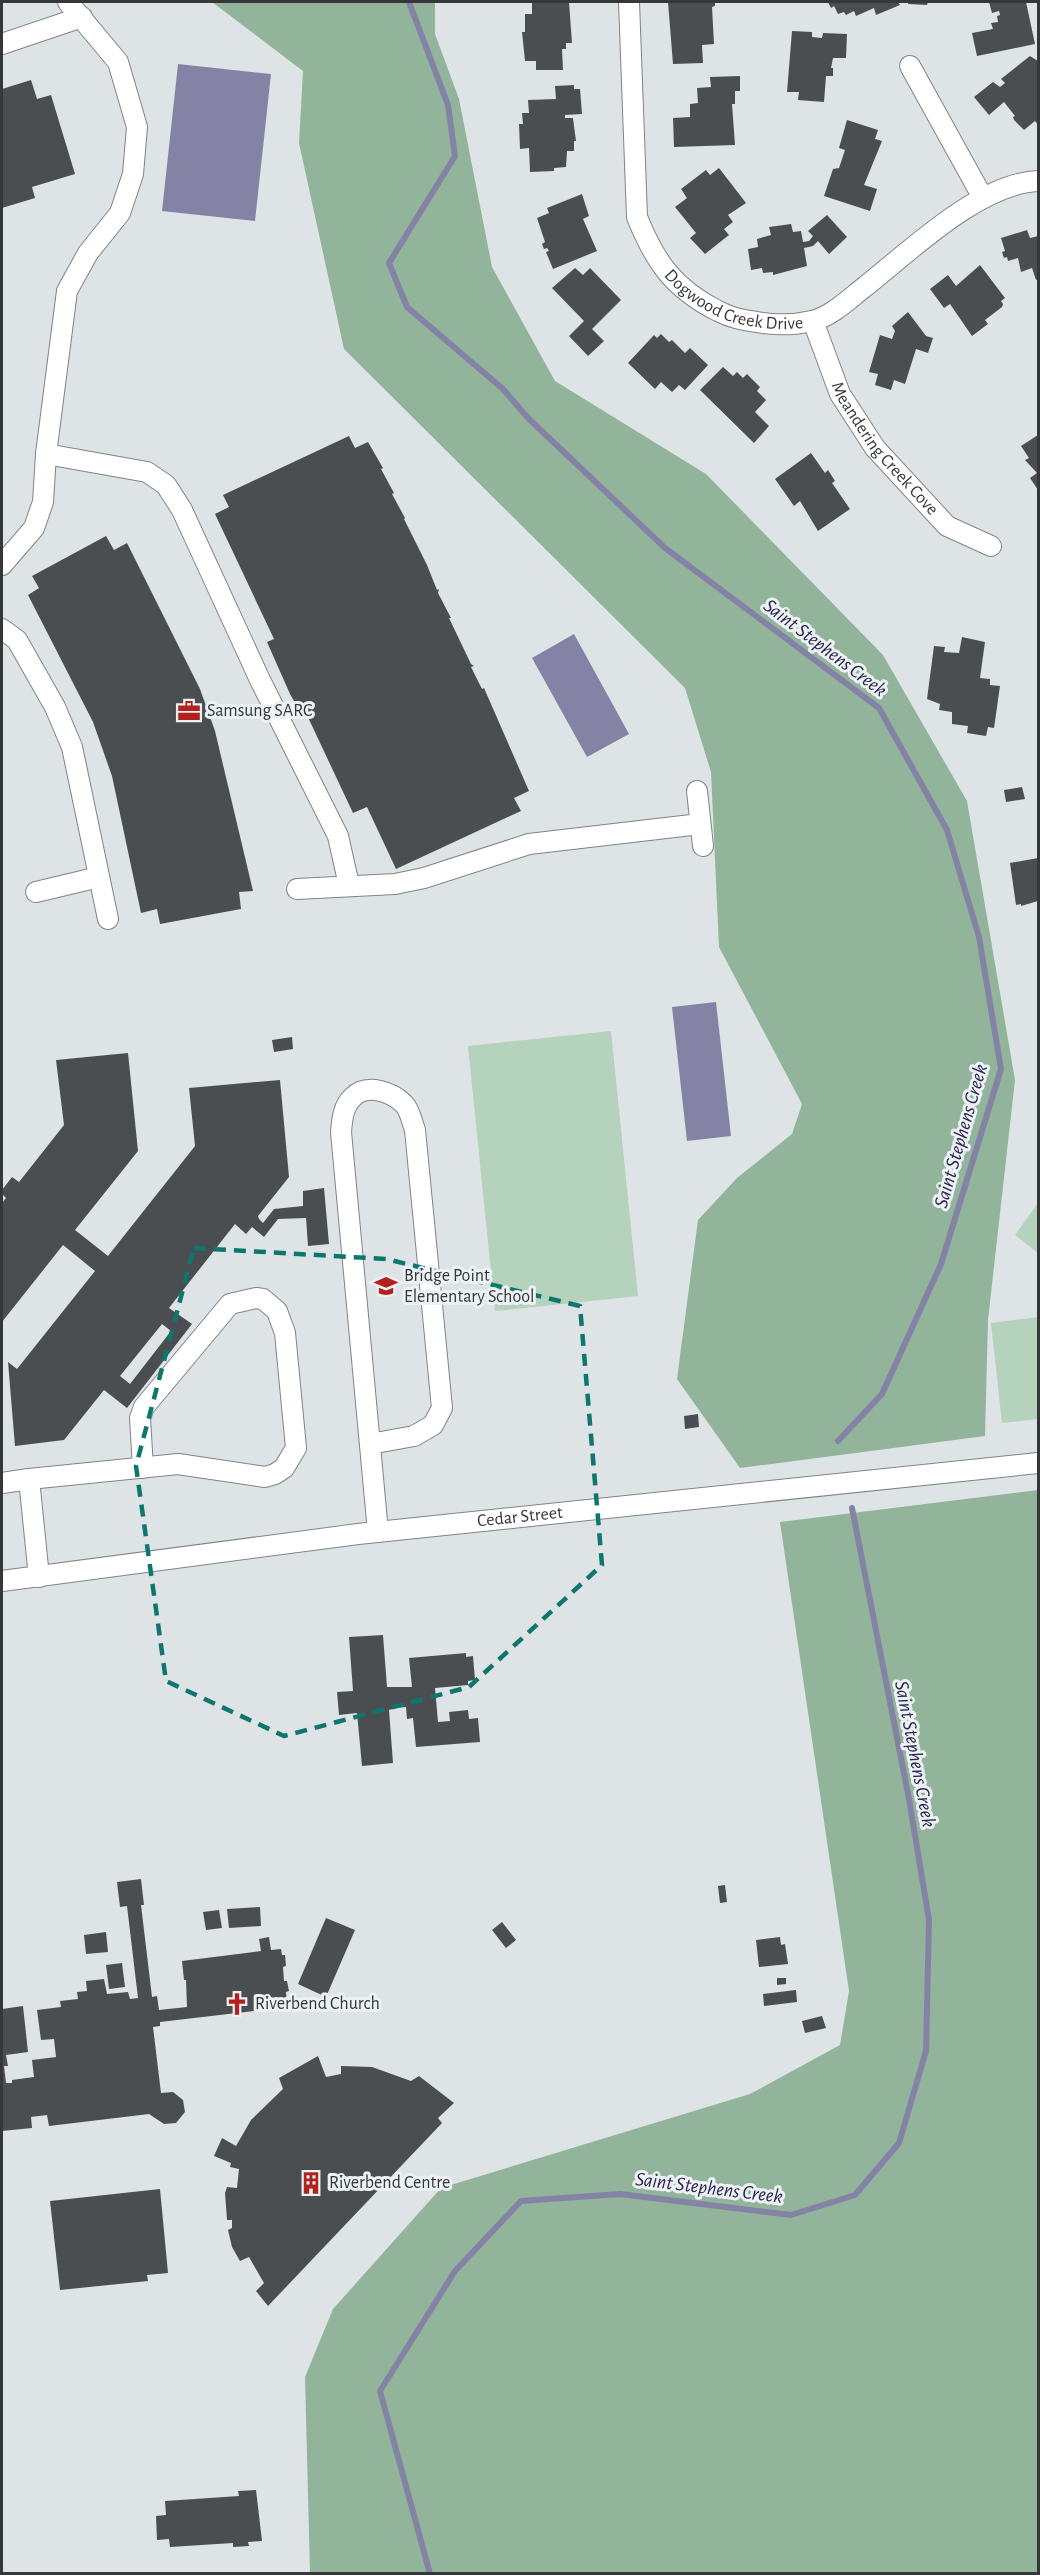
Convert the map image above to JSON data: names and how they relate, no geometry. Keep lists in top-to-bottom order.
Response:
{
  "streets": {
    "street": ["Dogwood Creek Drive", "Meandering Creek Cove", "Cedar Street"]
  },
  "crossings": [
    ["Dogwood Creek Drive", "Meandering Creek Cove"]
  ],
  "water": ["Saint Stephens Creek"],
  "places": {
    "office": ["Samsung SARC"],
    "school or university": ["Bridge Point Elementary School"],
    "church": ["Riverbend Church"],
    "building": ["Riverbend Centre"]
  }
}
